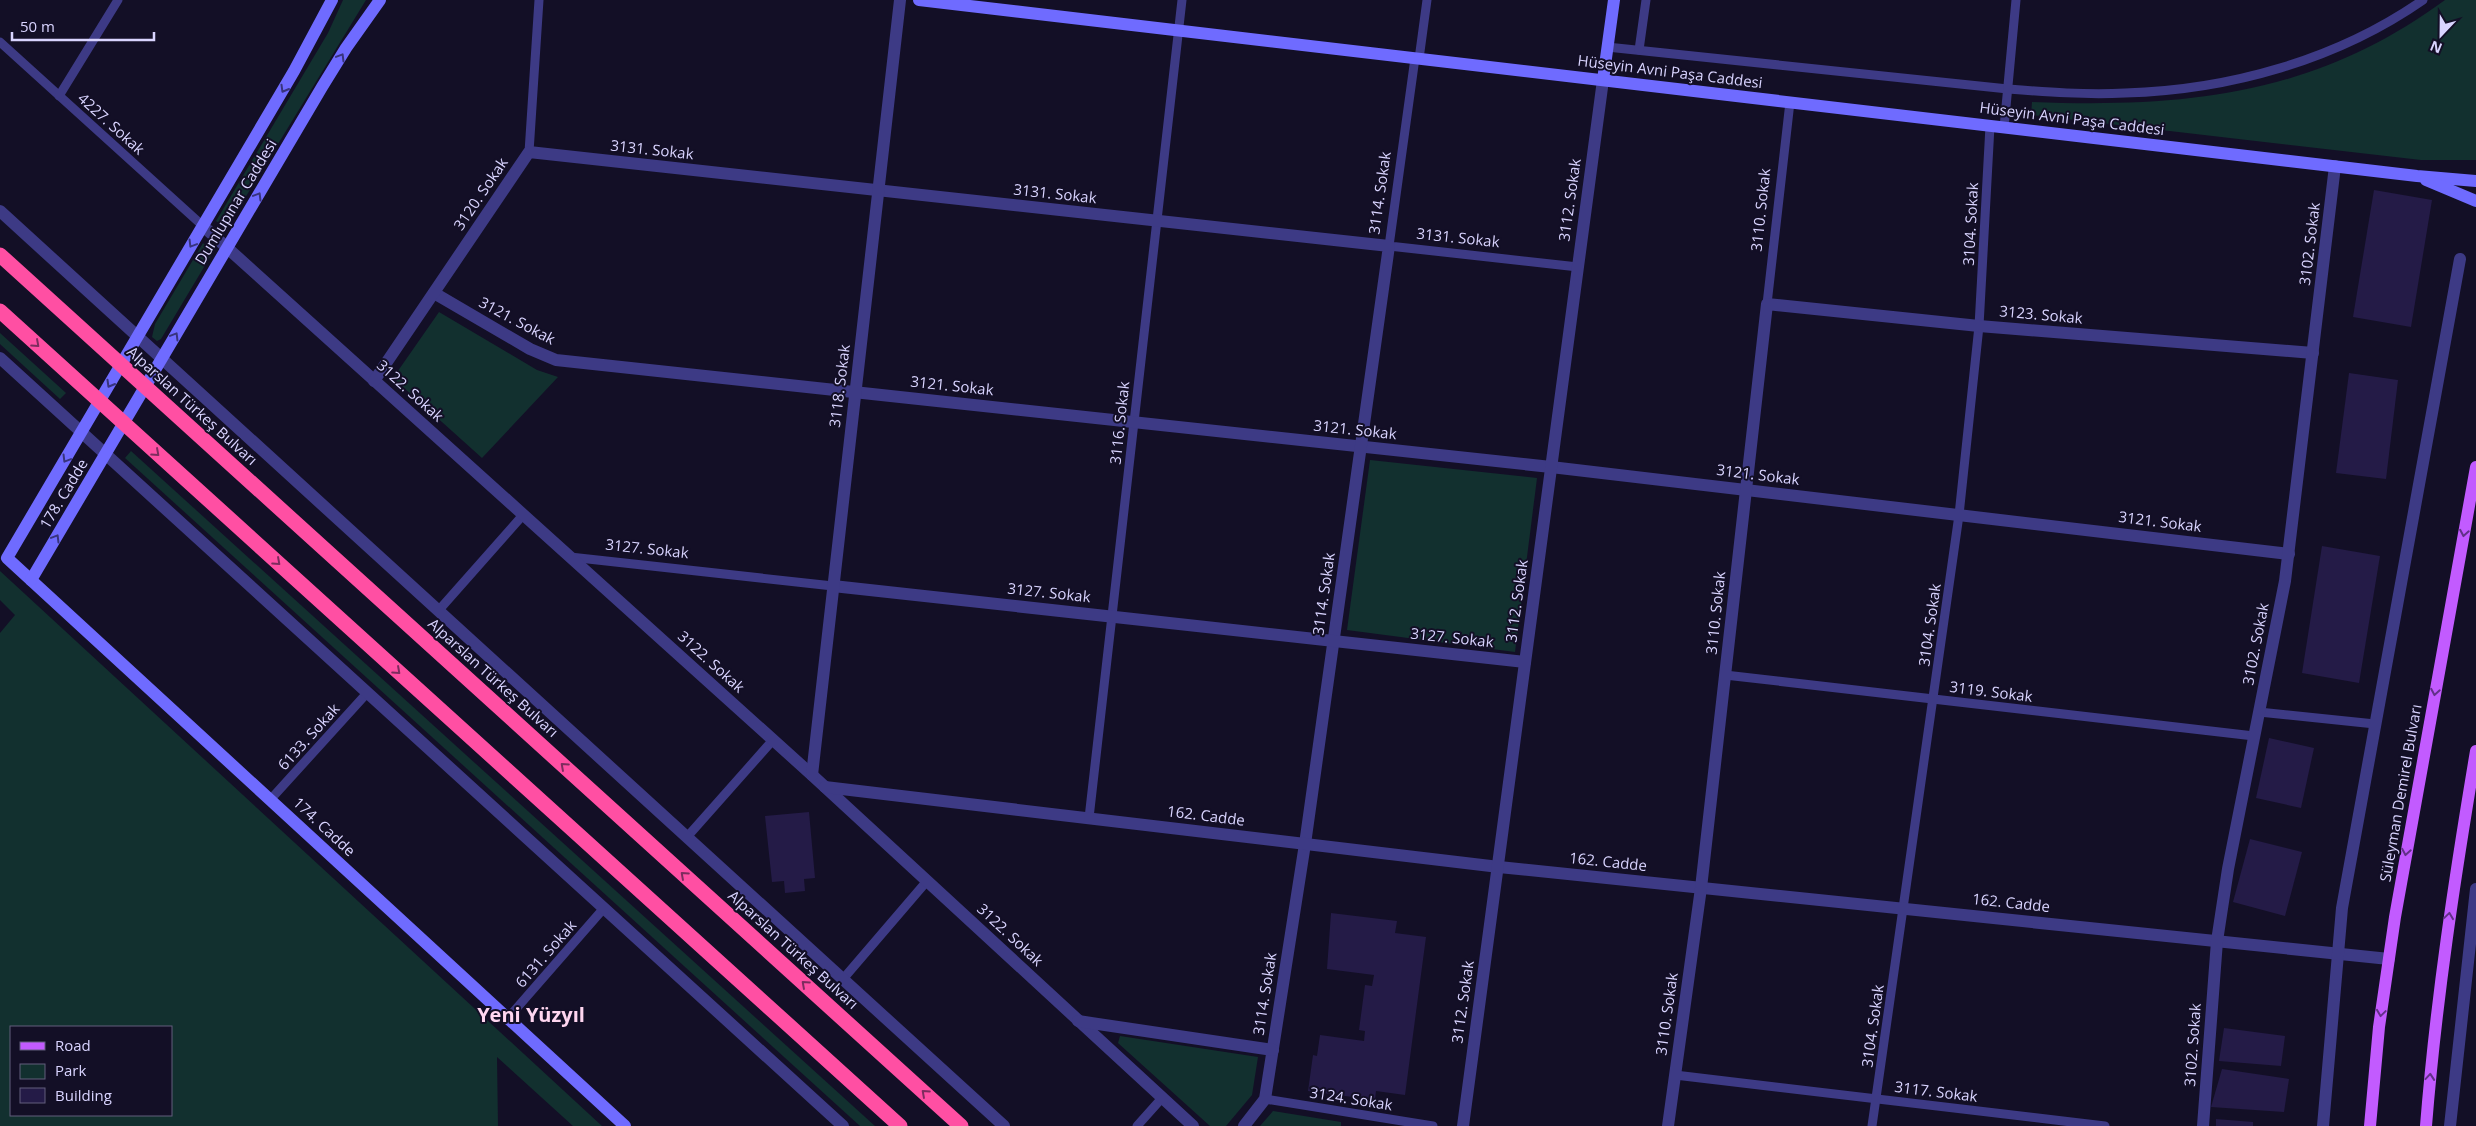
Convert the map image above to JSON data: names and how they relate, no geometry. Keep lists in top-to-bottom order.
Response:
{
  "streets": {
    "highway": ["Alparslan Türkeş Bulvarı"],
    "main road": [
      "Hüseyin Avni Paşa Caddesi",
      "Dumlupınar Caddesi",
      "178. Cadde",
      "Süleyman Demirel Bulvarı",
      "174. Cadde"
    ],
    "street": [
      "3131. Sokak",
      "3114. Sokak",
      "3120. Sokak",
      "3112. Sokak",
      "3110. Sokak",
      "3102. Sokak",
      "3123. Sokak",
      "3121. Sokak",
      "3118. Sokak",
      "3122. Sokak",
      "3127. Sokak",
      "162. Cadde"
    ],
    "lane": [
      "4227. Sokak",
      "3104. Sokak",
      "3116. Sokak",
      "3119. Sokak",
      "6133. Sokak",
      "6131. Sokak",
      "3117. Sokak",
      "3124. Sokak"
    ]
  },
  "crossings": [
    ["Hüseyin Avni Paşa Caddesi", "3114. Sokak"],
    ["Hüseyin Avni Paşa Caddesi", "3112. Sokak"],
    ["Hüseyin Avni Paşa Caddesi", "3110. Sokak"],
    ["Hüseyin Avni Paşa Caddesi", "3104. Sokak"],
    ["Hüseyin Avni Paşa Caddesi", "3102. Sokak"],
    ["Hüseyin Avni Paşa Caddesi", "3116. Sokak"],
    ["4227. Sokak", "Dumlupınar Caddesi"],
    ["4227. Sokak", "3122. Sokak"],
    ["3131. Sokak", "3114. Sokak"],
    ["3131. Sokak", "3120. Sokak"],
    ["3131. Sokak", "3112. Sokak"],
    ["3131. Sokak", "3118. Sokak"],
    ["3131. Sokak", "3116. Sokak"],
    ["3114. Sokak", "3121. Sokak"],
    ["3114. Sokak", "3127. Sokak"],
    ["3114. Sokak", "162. Cadde"],
    ["3114. Sokak", "3124. Sokak"],
    ["3120. Sokak", "3121. Sokak"],
    ["3120. Sokak", "3122. Sokak"],
    ["3112. Sokak", "3121. Sokak"],
    ["3112. Sokak", "3127. Sokak"],
    ["3112. Sokak", "162. Cadde"],
    ["Dumlupınar Caddesi", "3122. Sokak"],
    ["Dumlupınar Caddesi", "Alparslan Türkeş Bulvarı"],
    ["Dumlupınar Caddesi", "178. Cadde"],
    ["3110. Sokak", "3123. Sokak"],
    ["3110. Sokak", "3121. Sokak"],
    ["3110. Sokak", "3119. Sokak"],
    ["3110. Sokak", "162. Cadde"],
    ["3110. Sokak", "3117. Sokak"],
    ["3104. Sokak", "3123. Sokak"],
    ["3104. Sokak", "3121. Sokak"],
    ["3104. Sokak", "3119. Sokak"],
    ["3104. Sokak", "162. Cadde"],
    ["3104. Sokak", "3117. Sokak"],
    ["3102. Sokak", "3123. Sokak"],
    ["3102. Sokak", "3121. Sokak"],
    ["3102. Sokak", "3119. Sokak"],
    ["3102. Sokak", "162. Cadde"],
    ["3121. Sokak", "3118. Sokak"],
    ["3121. Sokak", "3116. Sokak"],
    ["3118. Sokak", "3122. Sokak"],
    ["3118. Sokak", "3127. Sokak"],
    ["3122. Sokak", "3127. Sokak"],
    ["3122. Sokak", "162. Cadde"],
    ["3116. Sokak", "3127. Sokak"],
    ["3116. Sokak", "162. Cadde"],
    ["178. Cadde", "174. Cadde"],
    ["6133. Sokak", "174. Cadde"],
    ["Süleyman Demirel Bulvarı", "162. Cadde"],
    ["174. Cadde", "6131. Sokak"]
  ],
  "districts": ["Yeni Yüzyıl"],
  "legend": ["Road", "Park", "Building"],
  "scale_bar": "50 m",
  "north": "bottom"
}
